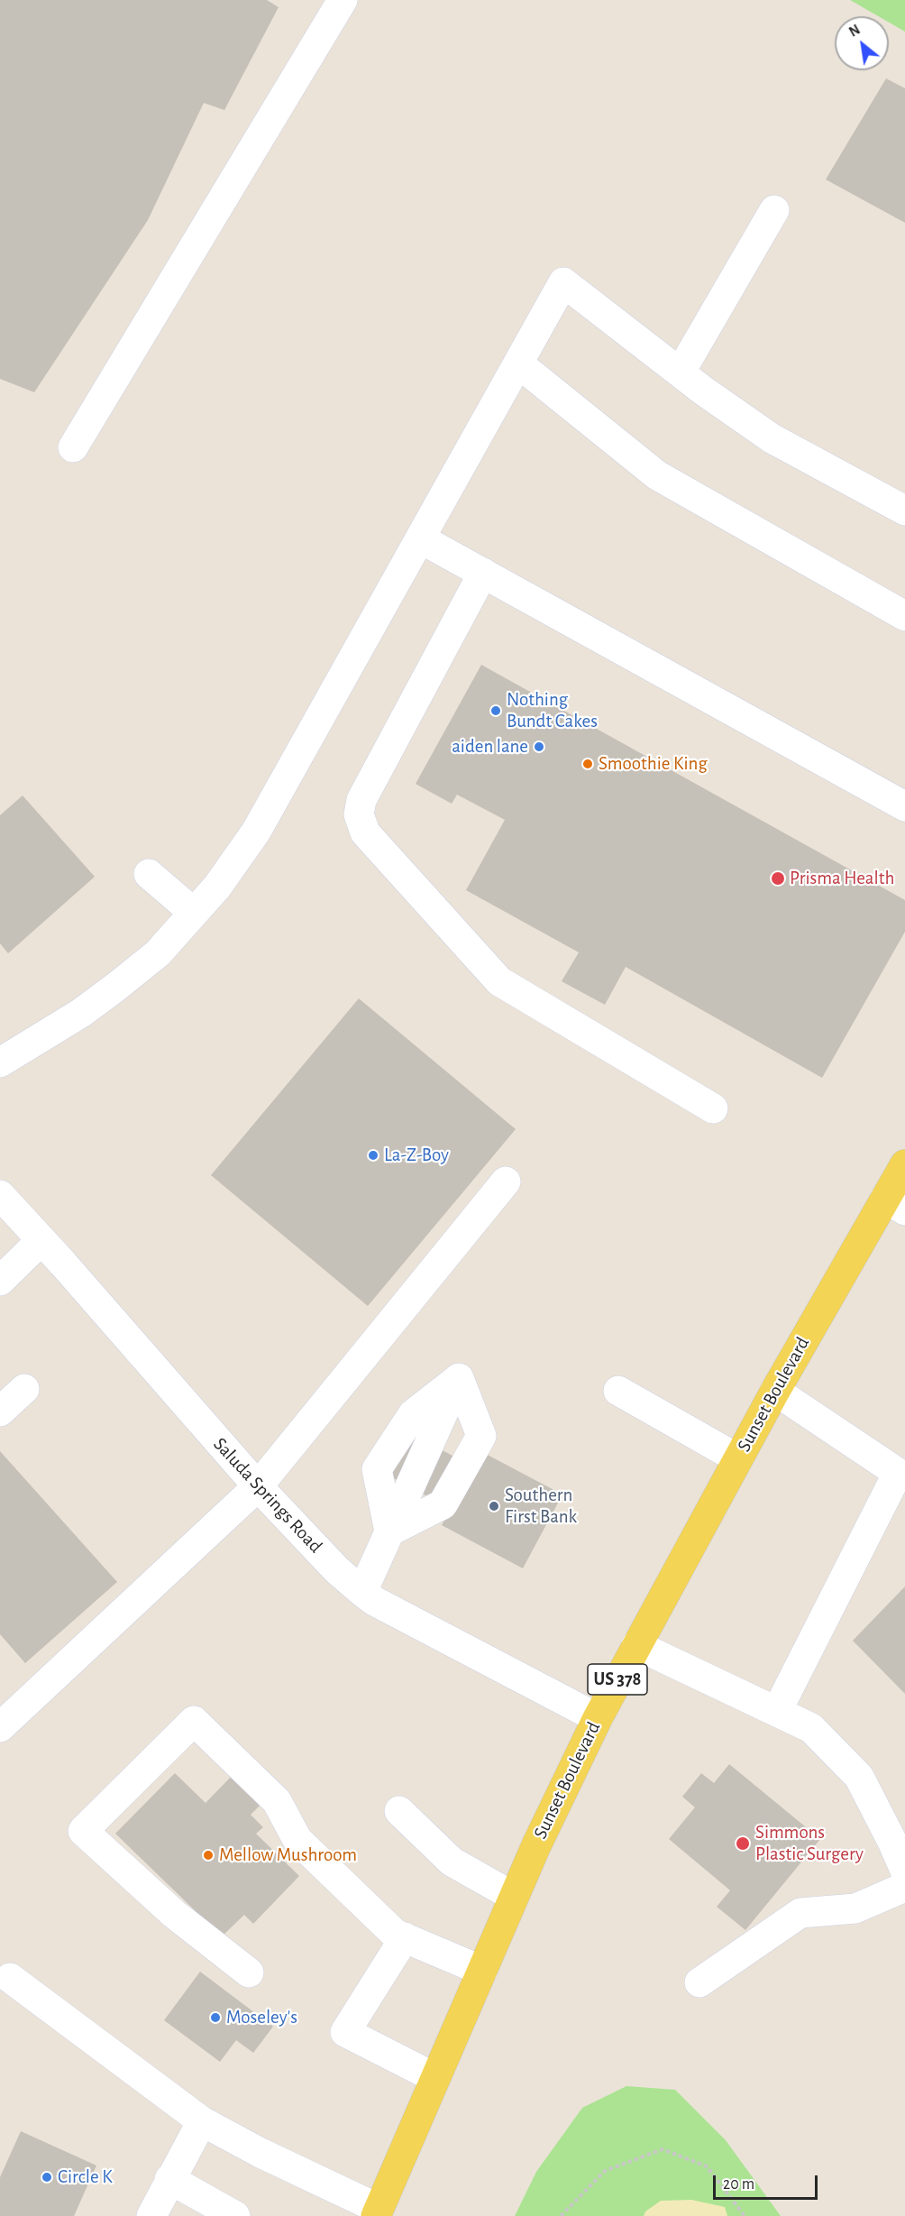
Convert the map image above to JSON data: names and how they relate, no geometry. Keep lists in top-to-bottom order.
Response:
{
  "streets": {
    "main road": ["Sunset Boulevard", "US 378"],
    "street": ["Saluda Springs Road"]
  },
  "crossings": [
    ["Sunset Boulevard", "Saluda Springs Road"]
  ],
  "places": [
    "Nothing Bundt Cakes",
    "aiden lane",
    "Smoothie King",
    "Prisma Health",
    "La-Z-Boy",
    "Southern First Bank",
    "Simmons Plastic Surgery",
    "Mellow Mushroom",
    "Moseley's",
    "Circle K"
  ],
  "scale_bar": "20 m",
  "north": "top left"
}
